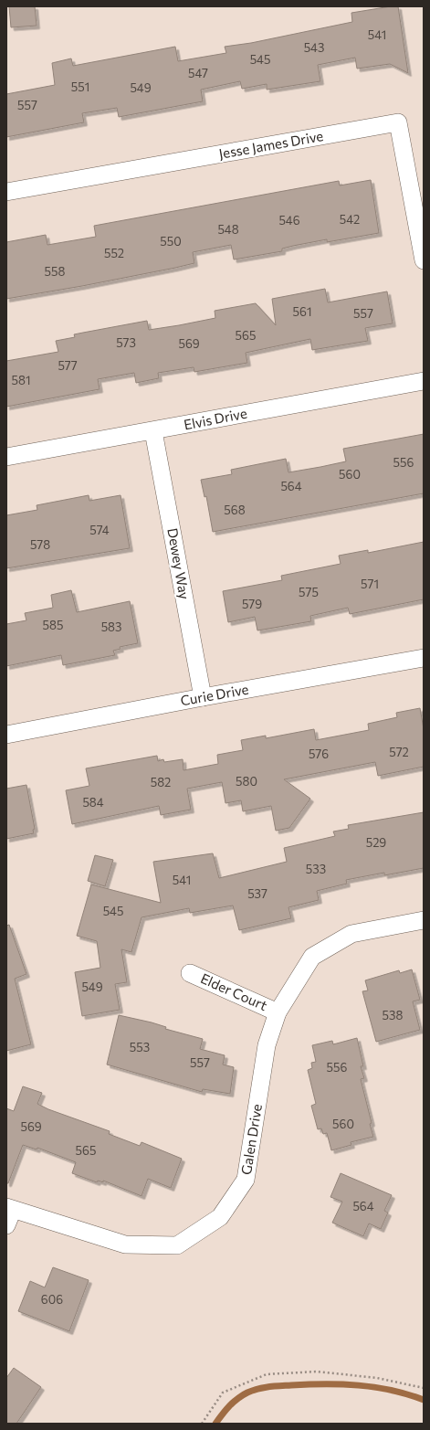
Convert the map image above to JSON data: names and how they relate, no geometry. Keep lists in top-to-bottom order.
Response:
{
  "streets": {
    "street": [
      "Jesse James Drive",
      "Elvis Drive",
      "Dewey Way",
      "Curie Drive",
      "Elder Court",
      "Galen Drive"
    ]
  },
  "crossings": [
    ["Elvis Drive", "Dewey Way"],
    ["Dewey Way", "Curie Drive"],
    ["Elder Court", "Galen Drive"]
  ],
  "house_numbers": [
    "541",
    "543",
    "545",
    "547",
    "551",
    "549",
    "557",
    "542",
    "546",
    "548",
    "550",
    "552",
    "558",
    "561",
    "557",
    "565",
    "573",
    "569",
    "577",
    "581",
    "556",
    "560",
    "564",
    "568",
    "574",
    "578",
    "571",
    "575",
    "579",
    "585",
    "583",
    "572",
    "576",
    "580",
    "582",
    "584",
    "529",
    "533",
    "541",
    "537",
    "545",
    "549",
    "538",
    "553",
    "557",
    "556",
    "560",
    "569",
    "565",
    "564",
    "606"
  ]
}
